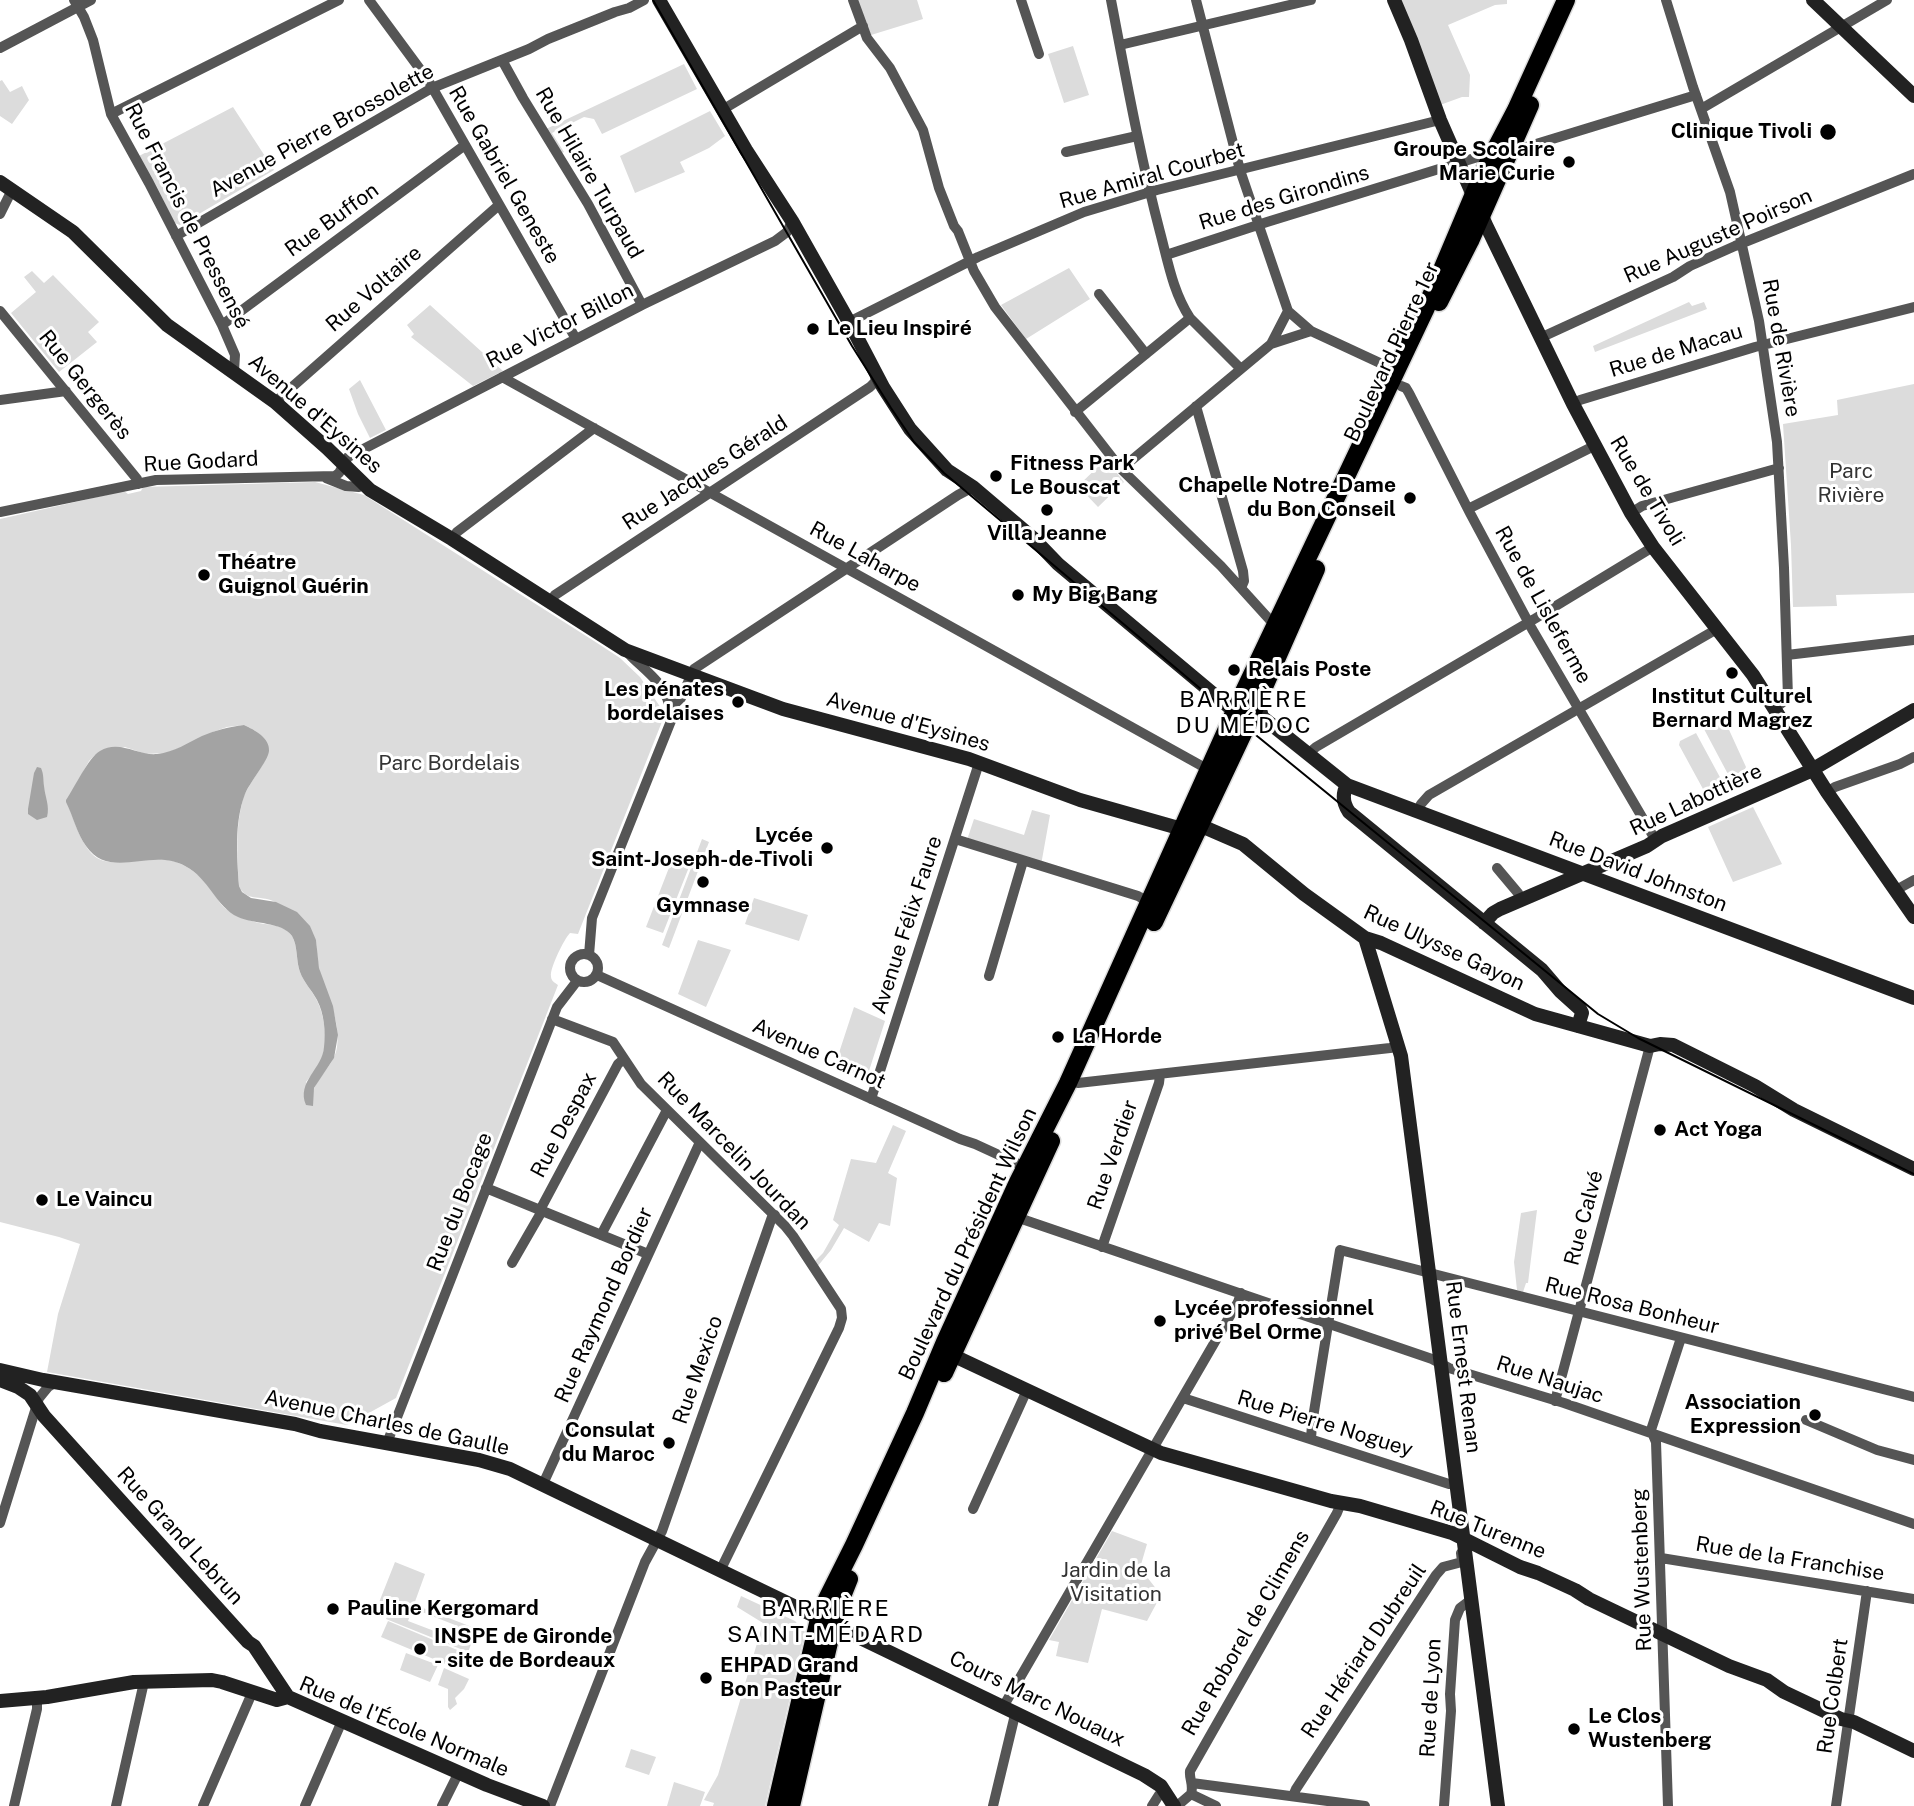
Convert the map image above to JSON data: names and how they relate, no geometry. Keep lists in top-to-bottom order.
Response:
{
  "streets": {
    "main road": ["Boulevard Pierre 1er", "Boulevard du Président Wilson"],
    "street": [
      "Avenue Pierre Brossolette",
      "Rue Hilaire Turpaud",
      "Rue Gabriel Geneste",
      "Rue Amiral Courbet",
      "Rue des Girondins",
      "Rue Francis de Pressensé",
      "Rue Buffon",
      "Rue Auguste Poirson",
      "Rue Voltaire",
      "Rue Victor Billon",
      "Rue de Rivière",
      "Rue de Macau",
      "Rue Gergerès",
      "Avenue d'Eysines",
      "Rue Godard",
      "Rue Jacques Gérald",
      "Rue de Tivoli",
      "Rue Laharpe",
      "Rue de Lisleferme",
      "Rue Labottière",
      "Rue David Johnston",
      "Avenue Félix Faure",
      "Rue Ulysse Gayon",
      "Avenue Carnot",
      "Rue Despax",
      "Rue Marcelin Jourdan",
      "Rue Verdier",
      "Rue du Bocage",
      "Rue Calvé",
      "Rue Raymond Bordier",
      "Rue Rosa Bonheur",
      "Rue Ernest Renan",
      "Rue Mexico",
      "Rue Naujac",
      "Avenue Charles de Gaulle",
      "Rue Pierre Noguey",
      "Rue Turenne",
      "Rue Grand Lebrun",
      "Rue de la Franchise",
      "Rue Wustenberg",
      "Rue Roborel de Climens",
      "Rue Hériard Dubreuil",
      "Rue Colbert",
      "Rue de Lyon",
      "Cours Marc Nouaux",
      "Rue de l'École Normale"
    ]
  },
  "crossings": [
    ["Avenue Pierre Brossolette", "Rue Hilaire Turpaud"],
    ["Avenue Pierre Brossolette", "Rue Gabriel Geneste"],
    ["Avenue Pierre Brossolette", "Rue Francis de Pressensé"],
    ["Rue Hilaire Turpaud", "Rue Victor Billon"],
    ["Rue Gabriel Geneste", "Rue Buffon"],
    ["Rue Gabriel Geneste", "Rue Voltaire"],
    ["Rue Gabriel Geneste", "Rue Victor Billon"],
    ["Rue Amiral Courbet", "Rue David Johnston"],
    ["Rue des Girondins", "Boulevard Pierre 1er"],
    ["Rue Francis de Pressensé", "Rue Buffon"],
    ["Rue Francis de Pressensé", "Avenue d'Eysines"],
    ["Rue Auguste Poirson", "Rue de Rivière"],
    ["Rue Auguste Poirson", "Rue de Tivoli"],
    ["Rue Voltaire", "Avenue d'Eysines"],
    ["Rue Victor Billon", "Avenue d'Eysines"],
    ["Rue Victor Billon", "Rue Godard"],
    ["Rue Victor Billon", "Rue Laharpe"],
    ["Rue Victor Billon", "Rue David Johnston"],
    ["Rue de Rivière", "Rue de Macau"],
    ["Rue de Rivière", "Rue de Tivoli"],
    ["Rue de Macau", "Rue de Tivoli"],
    ["Boulevard Pierre 1er", "Rue de Tivoli"],
    ["Boulevard Pierre 1er", "Rue de Lisleferme"],
    ["Boulevard Pierre 1er", "Rue David Johnston"],
    ["Boulevard Pierre 1er", "Boulevard du Président Wilson"],
    ["Rue Gergerès", "Rue Godard"],
    ["Avenue d'Eysines", "Rue Jacques Gérald"],
    ["Avenue d'Eysines", "Avenue Félix Faure"],
    ["Avenue d'Eysines", "Rue Ulysse Gayon"],
    ["Avenue d'Eysines", "Boulevard du Président Wilson"],
    ["Rue Jacques Gérald", "Rue Laharpe"],
    ["Rue Jacques Gérald", "Rue David Johnston"],
    ["Rue de Tivoli", "Rue Labottière"],
    ["Rue Laharpe", "Boulevard du Président Wilson"],
    ["Rue de Lisleferme", "Rue Labottière"],
    ["Rue Labottière", "Rue David Johnston"],
    ["Rue David Johnston", "Boulevard du Président Wilson"],
    ["Avenue Félix Faure", "Avenue Carnot"],
    ["Rue Ulysse Gayon", "Rue Calvé"],
    ["Rue Ulysse Gayon", "Boulevard du Président Wilson"],
    ["Rue Ulysse Gayon", "Rue Ernest Renan"],
    ["Avenue Carnot", "Rue du Bocage"],
    ["Avenue Carnot", "Boulevard du Président Wilson"],
    ["Rue Despax", "Rue Marcelin Jourdan"],
    ["Rue Marcelin Jourdan", "Rue du Bocage"],
    ["Rue Marcelin Jourdan", "Rue Raymond Bordier"],
    ["Rue Marcelin Jourdan", "Rue Mexico"],
    ["Rue Marcelin Jourdan", "Avenue Charles de Gaulle"],
    ["Rue Verdier", "Rue Naujac"],
    ["Rue du Bocage", "Avenue Charles de Gaulle"],
    ["Rue Calvé", "Rue Rosa Bonheur"],
    ["Rue Calvé", "Rue Naujac"],
    ["Boulevard du Président Wilson", "Rue Naujac"],
    ["Boulevard du Président Wilson", "Avenue Charles de Gaulle"],
    ["Boulevard du Président Wilson", "Rue Turenne"],
    ["Boulevard du Président Wilson", "Cours Marc Nouaux"],
    ["Rue Raymond Bordier", "Avenue Charles de Gaulle"],
    ["Rue Rosa Bonheur", "Rue Ernest Renan"],
    ["Rue Rosa Bonheur", "Rue Naujac"],
    ["Rue Rosa Bonheur", "Rue Wustenberg"],
    ["Rue Ernest Renan", "Rue Naujac"],
    ["Rue Ernest Renan", "Rue Pierre Noguey"],
    ["Rue Ernest Renan", "Rue Turenne"],
    ["Rue Ernest Renan", "Rue Hériard Dubreuil"],
    ["Rue Ernest Renan", "Rue de Lyon"],
    ["Rue Mexico", "Avenue Charles de Gaulle"],
    ["Rue Naujac", "Rue Wustenberg"],
    ["Avenue Charles de Gaulle", "Cours Marc Nouaux"],
    ["Rue Turenne", "Rue Wustenberg"],
    ["Rue Turenne", "Rue Roborel de Climens"],
    ["Rue Turenne", "Rue Colbert"],
    ["Rue Grand Lebrun", "Rue de l'École Normale"],
    ["Rue de la Franchise", "Rue Wustenberg"],
    ["Rue de la Franchise", "Rue Colbert"]
  ],
  "districts": ["BARRIÈRE DU MÉDOC", "BARRIÈRE SAINT-MÉDARD"],
  "parks": ["Parc Rivière", "Parc Bordelais", "Jardin de la Visitation"],
  "places": [
    "Clinique Tivoli",
    "Groupe Scolaire Marie Curie",
    "Le Lieu Inspiré",
    "Fitness Park Le Bouscat",
    "Chapelle Notre-Dame du Bon Conseil",
    "Villa Jeanne",
    "Théatre Guignol Guérin",
    "My Big Bang",
    "Relais Poste",
    "Institut Culturel Bernard Magrez",
    "Les pénates bordelaises",
    "Lycée Saint-Joseph-de-Tivoli",
    "Gymnase",
    "La Horde",
    "Act Yoga",
    "Le Vaincu",
    "Lycée professionnel privé Bel Orme",
    "Association Expression",
    "Consulat du Maroc",
    "Pauline Kergomard",
    "INSPE de Gironde - site de Bordeaux",
    "EHPAD Grand Bon Pasteur",
    "Le Clos Wustenberg"
  ]
}
